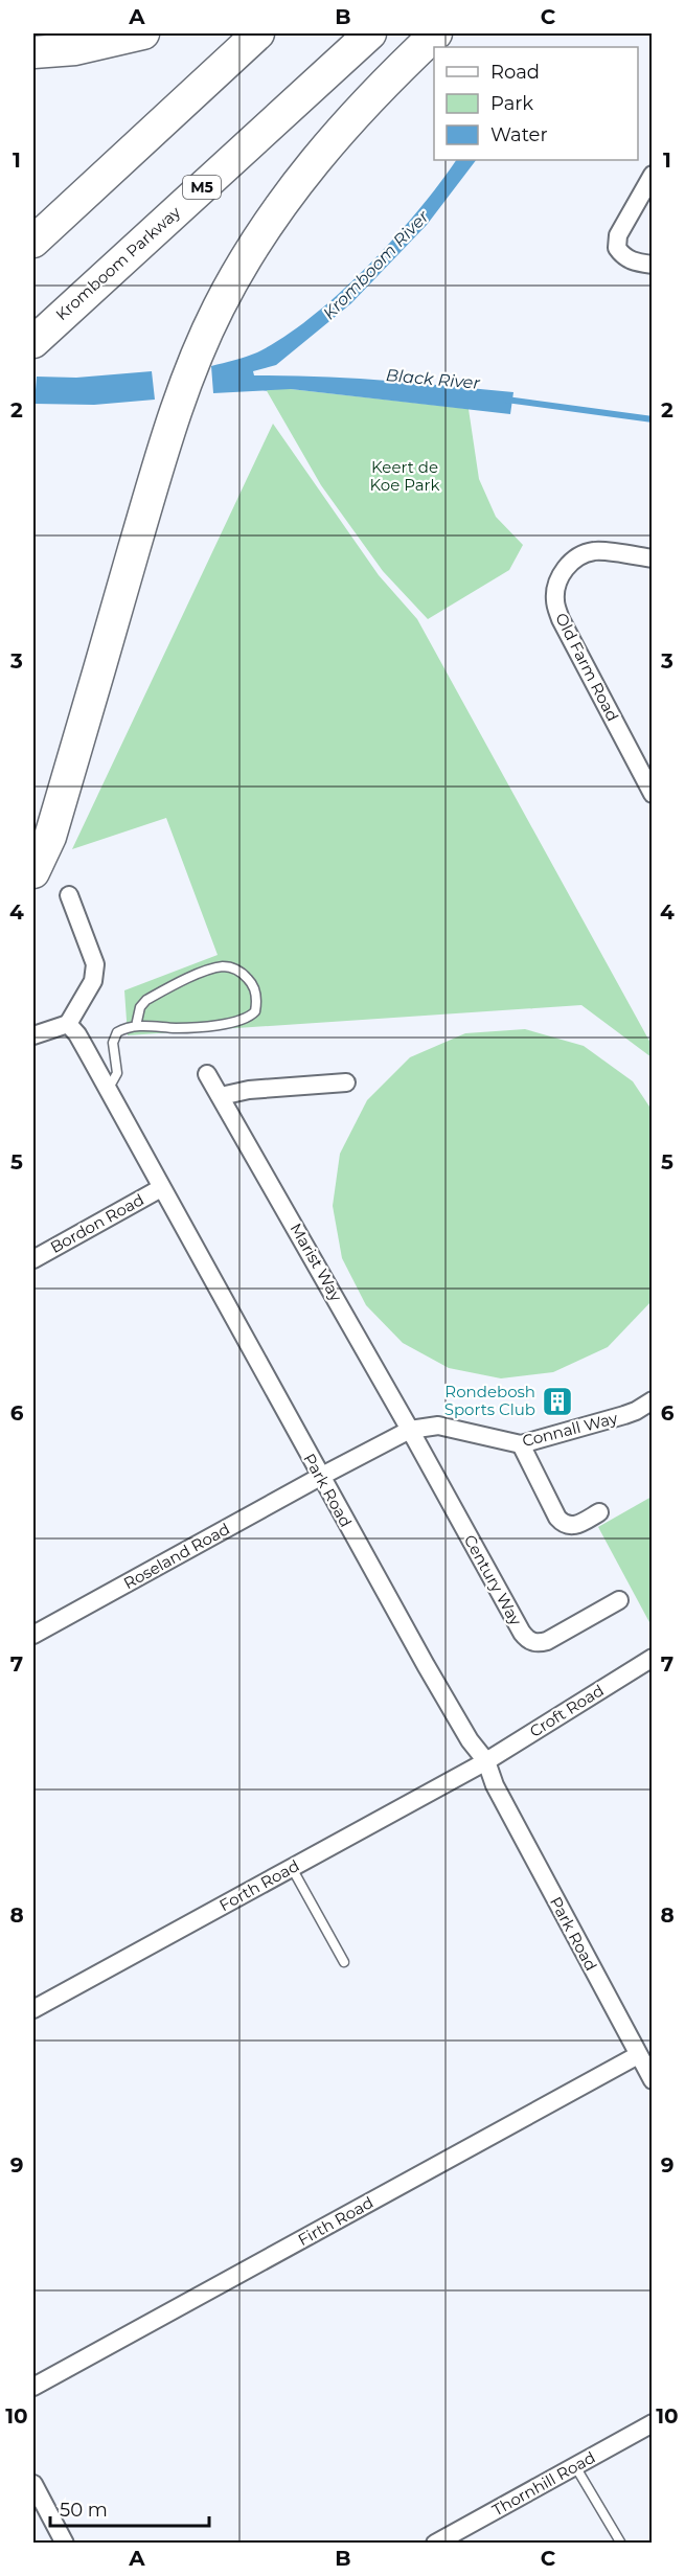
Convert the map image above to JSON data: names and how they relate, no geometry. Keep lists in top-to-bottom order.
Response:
{
  "streets": {
    "highway": ["M5", "Kromboom Parkway"],
    "street": [
      "Old Farm Road",
      "Bordon Road",
      "Marist Way",
      "Connall Way",
      "Park Road",
      "Roseland Road",
      "Century Way",
      "Croft Road",
      "Forth Road",
      "Firth Road",
      "Thornhill Road"
    ]
  },
  "crossings": [
    ["Bordon Road", "Park Road"],
    ["Marist Way", "Connall Way"],
    ["Marist Way", "Roseland Road"],
    ["Marist Way", "Century Way"],
    ["Connall Way", "Roseland Road"],
    ["Connall Way", "Century Way"],
    ["Park Road", "Roseland Road"],
    ["Park Road", "Croft Road"],
    ["Park Road", "Forth Road"],
    ["Park Road", "Firth Road"],
    ["Roseland Road", "Century Way"],
    ["Croft Road", "Forth Road"]
  ],
  "water": ["Kromboom River", "Black River"],
  "parks": ["Keert de Koe Park"],
  "places": {
    "building": ["Rondebosh Sports Club"]
  },
  "legend": ["Road", "Park", "Water"],
  "scale_bar": "50 m",
  "grid": {
    "columns": ["A", "B", "C"],
    "rows": [
      "1",
      "2",
      "3",
      "4",
      "5",
      "6",
      "7",
      "8",
      "9",
      "10"
    ]
  }
}
